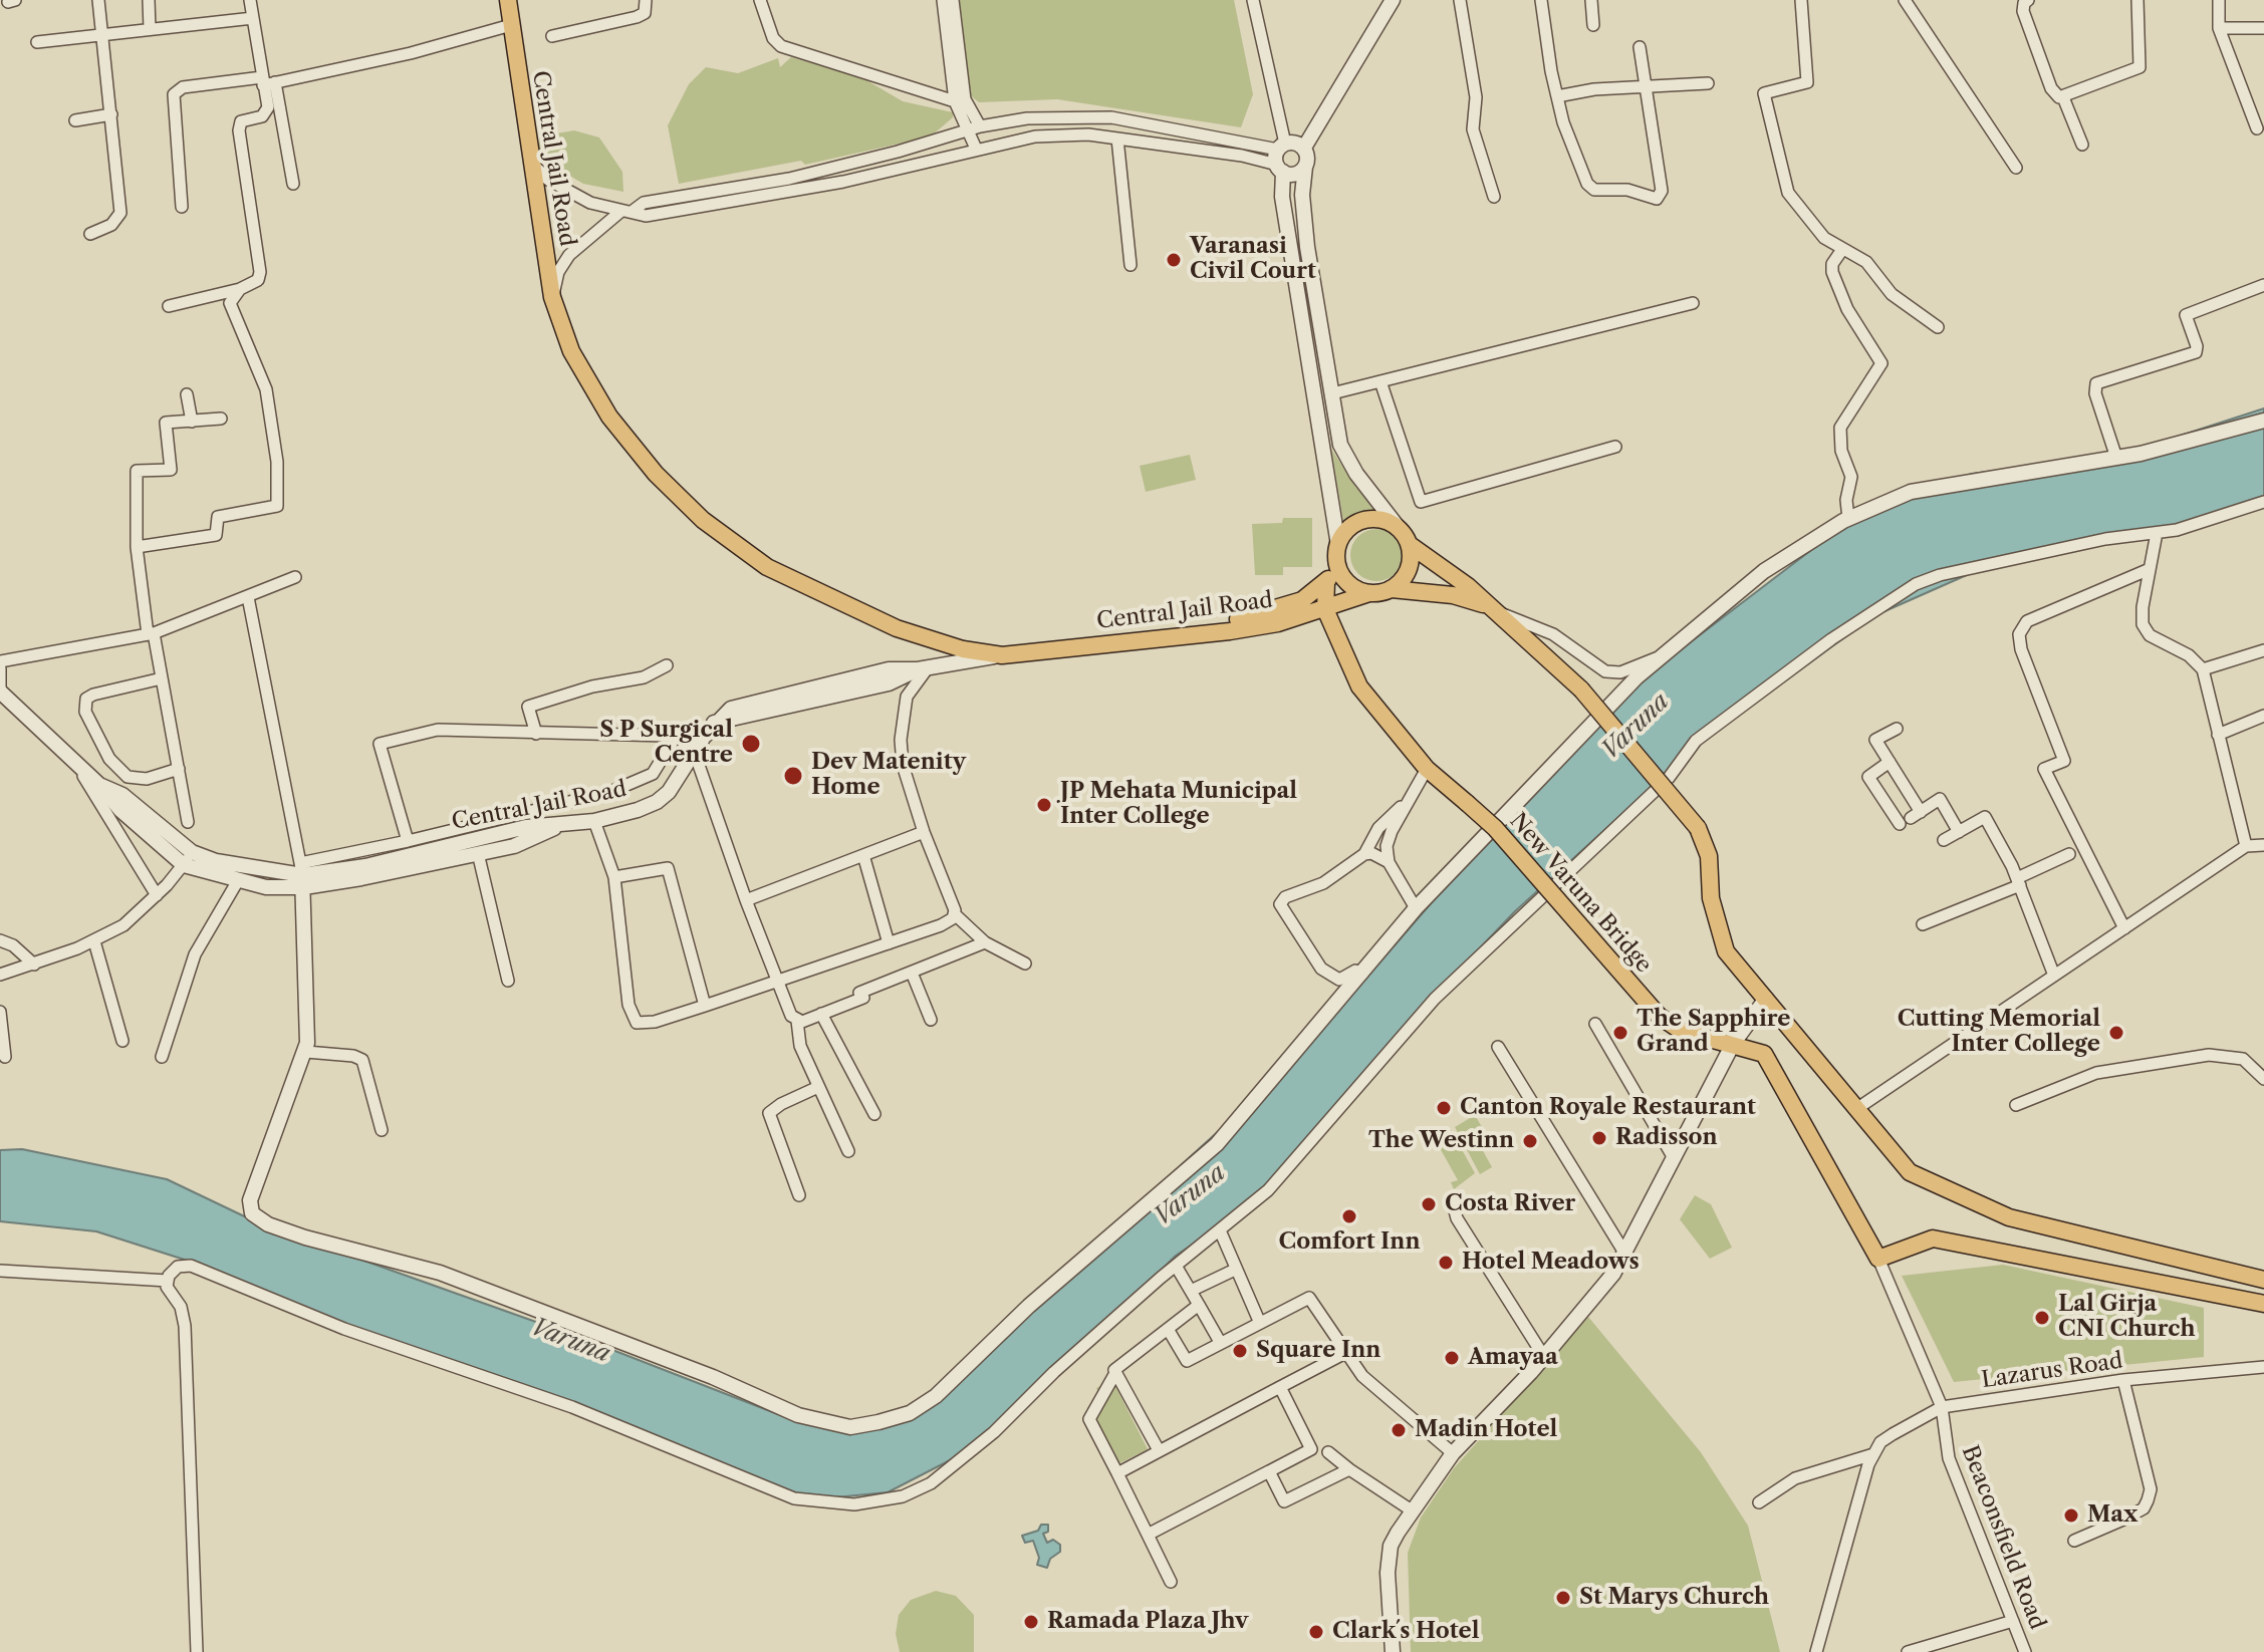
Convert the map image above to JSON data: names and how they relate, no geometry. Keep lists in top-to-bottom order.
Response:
{
  "streets": {
    "main road": ["Central Jail Road", "New Varuna Bridge"],
    "street": ["Lazarus Road", "Beaconsfield Road"]
  },
  "crossings": [
    ["Central Jail Road", "New Varuna Bridge"],
    ["Lazarus Road", "Beaconsfield Road"]
  ],
  "water": ["Varuna"],
  "places": [
    "Varanasi Civil Court",
    "S P Surgical Centre",
    "Dev Matenity Home",
    "JP Mehata Municipal Inter College",
    "The Sapphire Grand",
    "Cutting Memorial Inter College",
    "Canton Royale Restaurant",
    "Radisson",
    "The Westinn",
    "Costa River",
    "Comfort Inn",
    "Hotel Meadows",
    "Lal Girja CNI Church",
    "Square Inn",
    "Amayaa",
    "Madin Hotel",
    "Max",
    "St Marys Church",
    "Ramada Plaza Jhv",
    "Clark´s Hotel"
  ]
}
